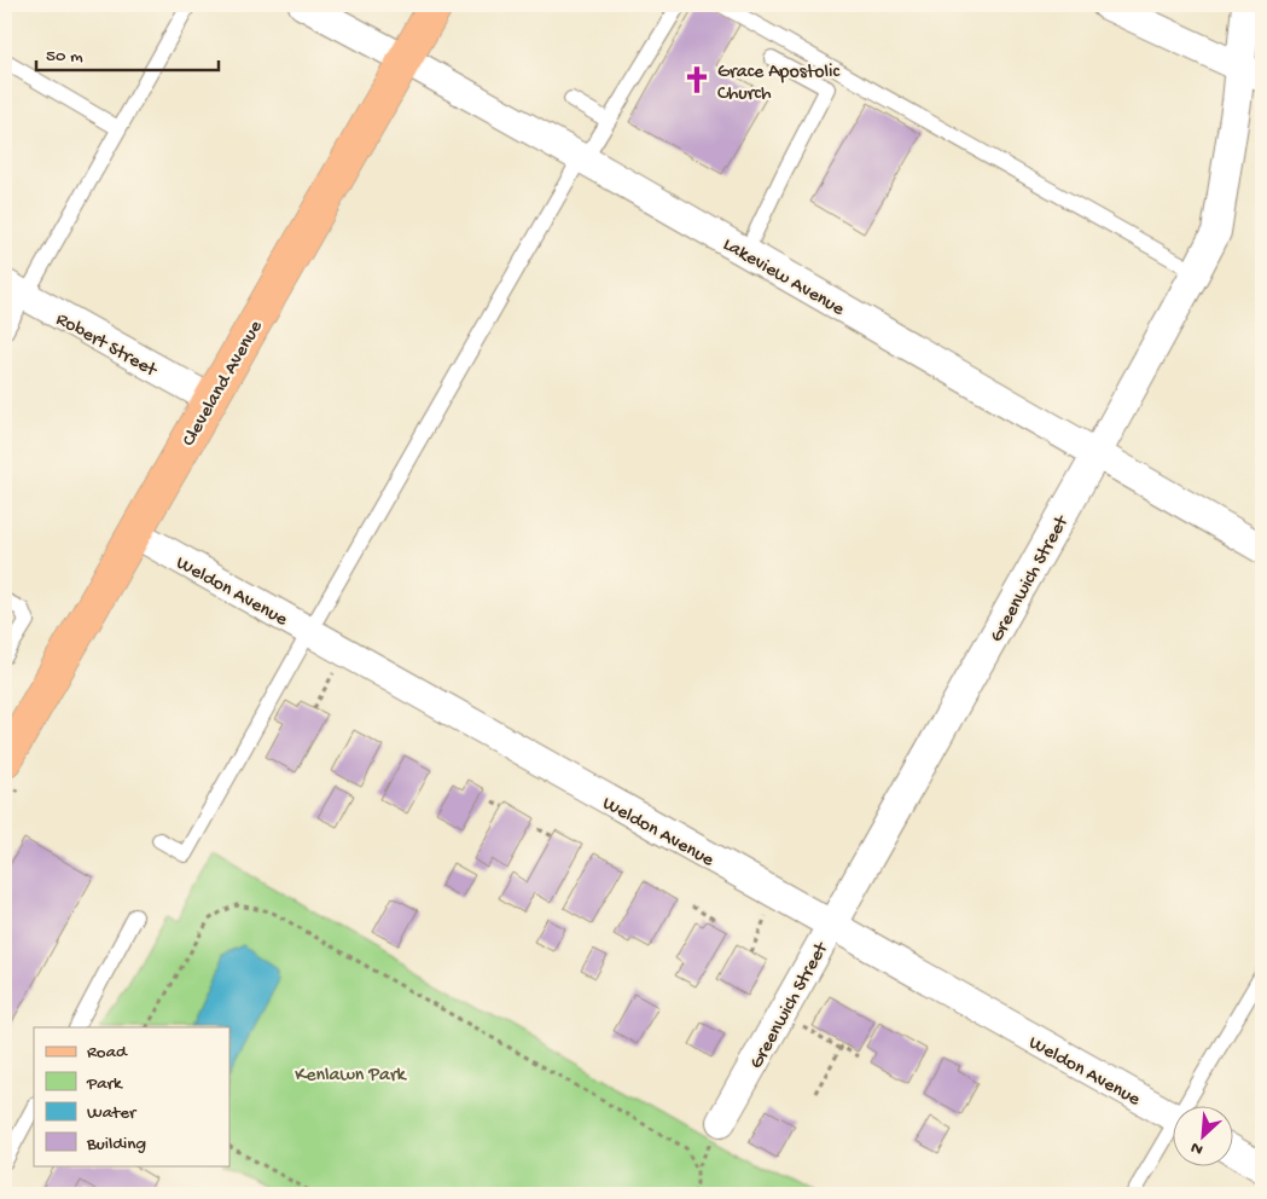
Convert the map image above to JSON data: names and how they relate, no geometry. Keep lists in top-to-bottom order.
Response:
{
  "streets": {
    "main road": ["Cleveland Avenue"],
    "street": [
      "Lakeview Avenue",
      "Robert Street",
      "Greenwich Street",
      "Weldon Avenue"
    ]
  },
  "crossings": [
    ["Lakeview Avenue", "Cleveland Avenue"],
    ["Lakeview Avenue", "Greenwich Street"],
    ["Robert Street", "Cleveland Avenue"],
    ["Cleveland Avenue", "Weldon Avenue"],
    ["Greenwich Street", "Weldon Avenue"]
  ],
  "parks": ["Kenlawn Park"],
  "places": {
    "church": ["Grace Apostolic Church"]
  },
  "legend": [
    "Road",
    "Park",
    "Water",
    "Building"
  ],
  "scale_bar": "50 m",
  "north": "bottom left"
}
